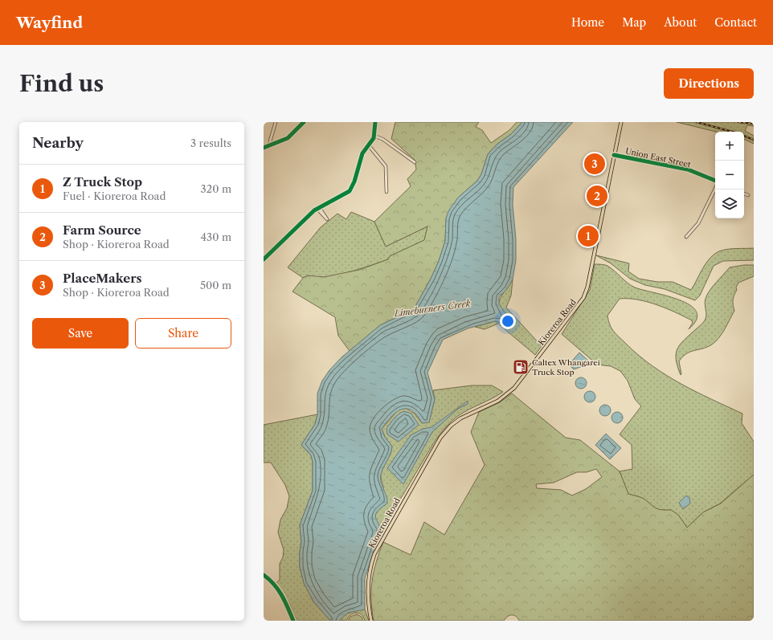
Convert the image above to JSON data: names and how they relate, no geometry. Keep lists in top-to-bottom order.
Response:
{
  "streets": {
    "main road": ["Kioreroa Road"],
    "street": ["Union East Street"]
  },
  "crossings": [
    ["Union East Street", "Kioreroa Road"]
  ],
  "water": ["Limeburners Creek"],
  "places": {
    "fuel station": ["Caltex Whangarei Truck Stop"]
  },
  "page": {
    "header": "Wayfind",
    "nav": [
      "Home",
      "Map",
      "About",
      "Contact"
    ],
    "buttons": [
      "Directions",
      ["Save", "Share"]
    ],
    "title": "Find us",
    "heading": ["Nearby", "3 results"],
    "map_buttons": ["+", "−"],
    "pins": ["3", "2", "1"],
    "list": [
      {
        "mark": "1",
        "name": "Z Truck Stop",
        "note": "Fuel · Kioreroa Road",
        "value": "320 m"
      },
      {
        "mark": "2",
        "name": "Farm Source",
        "note": "Shop · Kioreroa Road",
        "value": "430 m"
      },
      {
        "mark": "3",
        "name": "PlaceMakers",
        "note": "Shop · Kioreroa Road",
        "value": "500 m"
      }
    ]
  }
}
